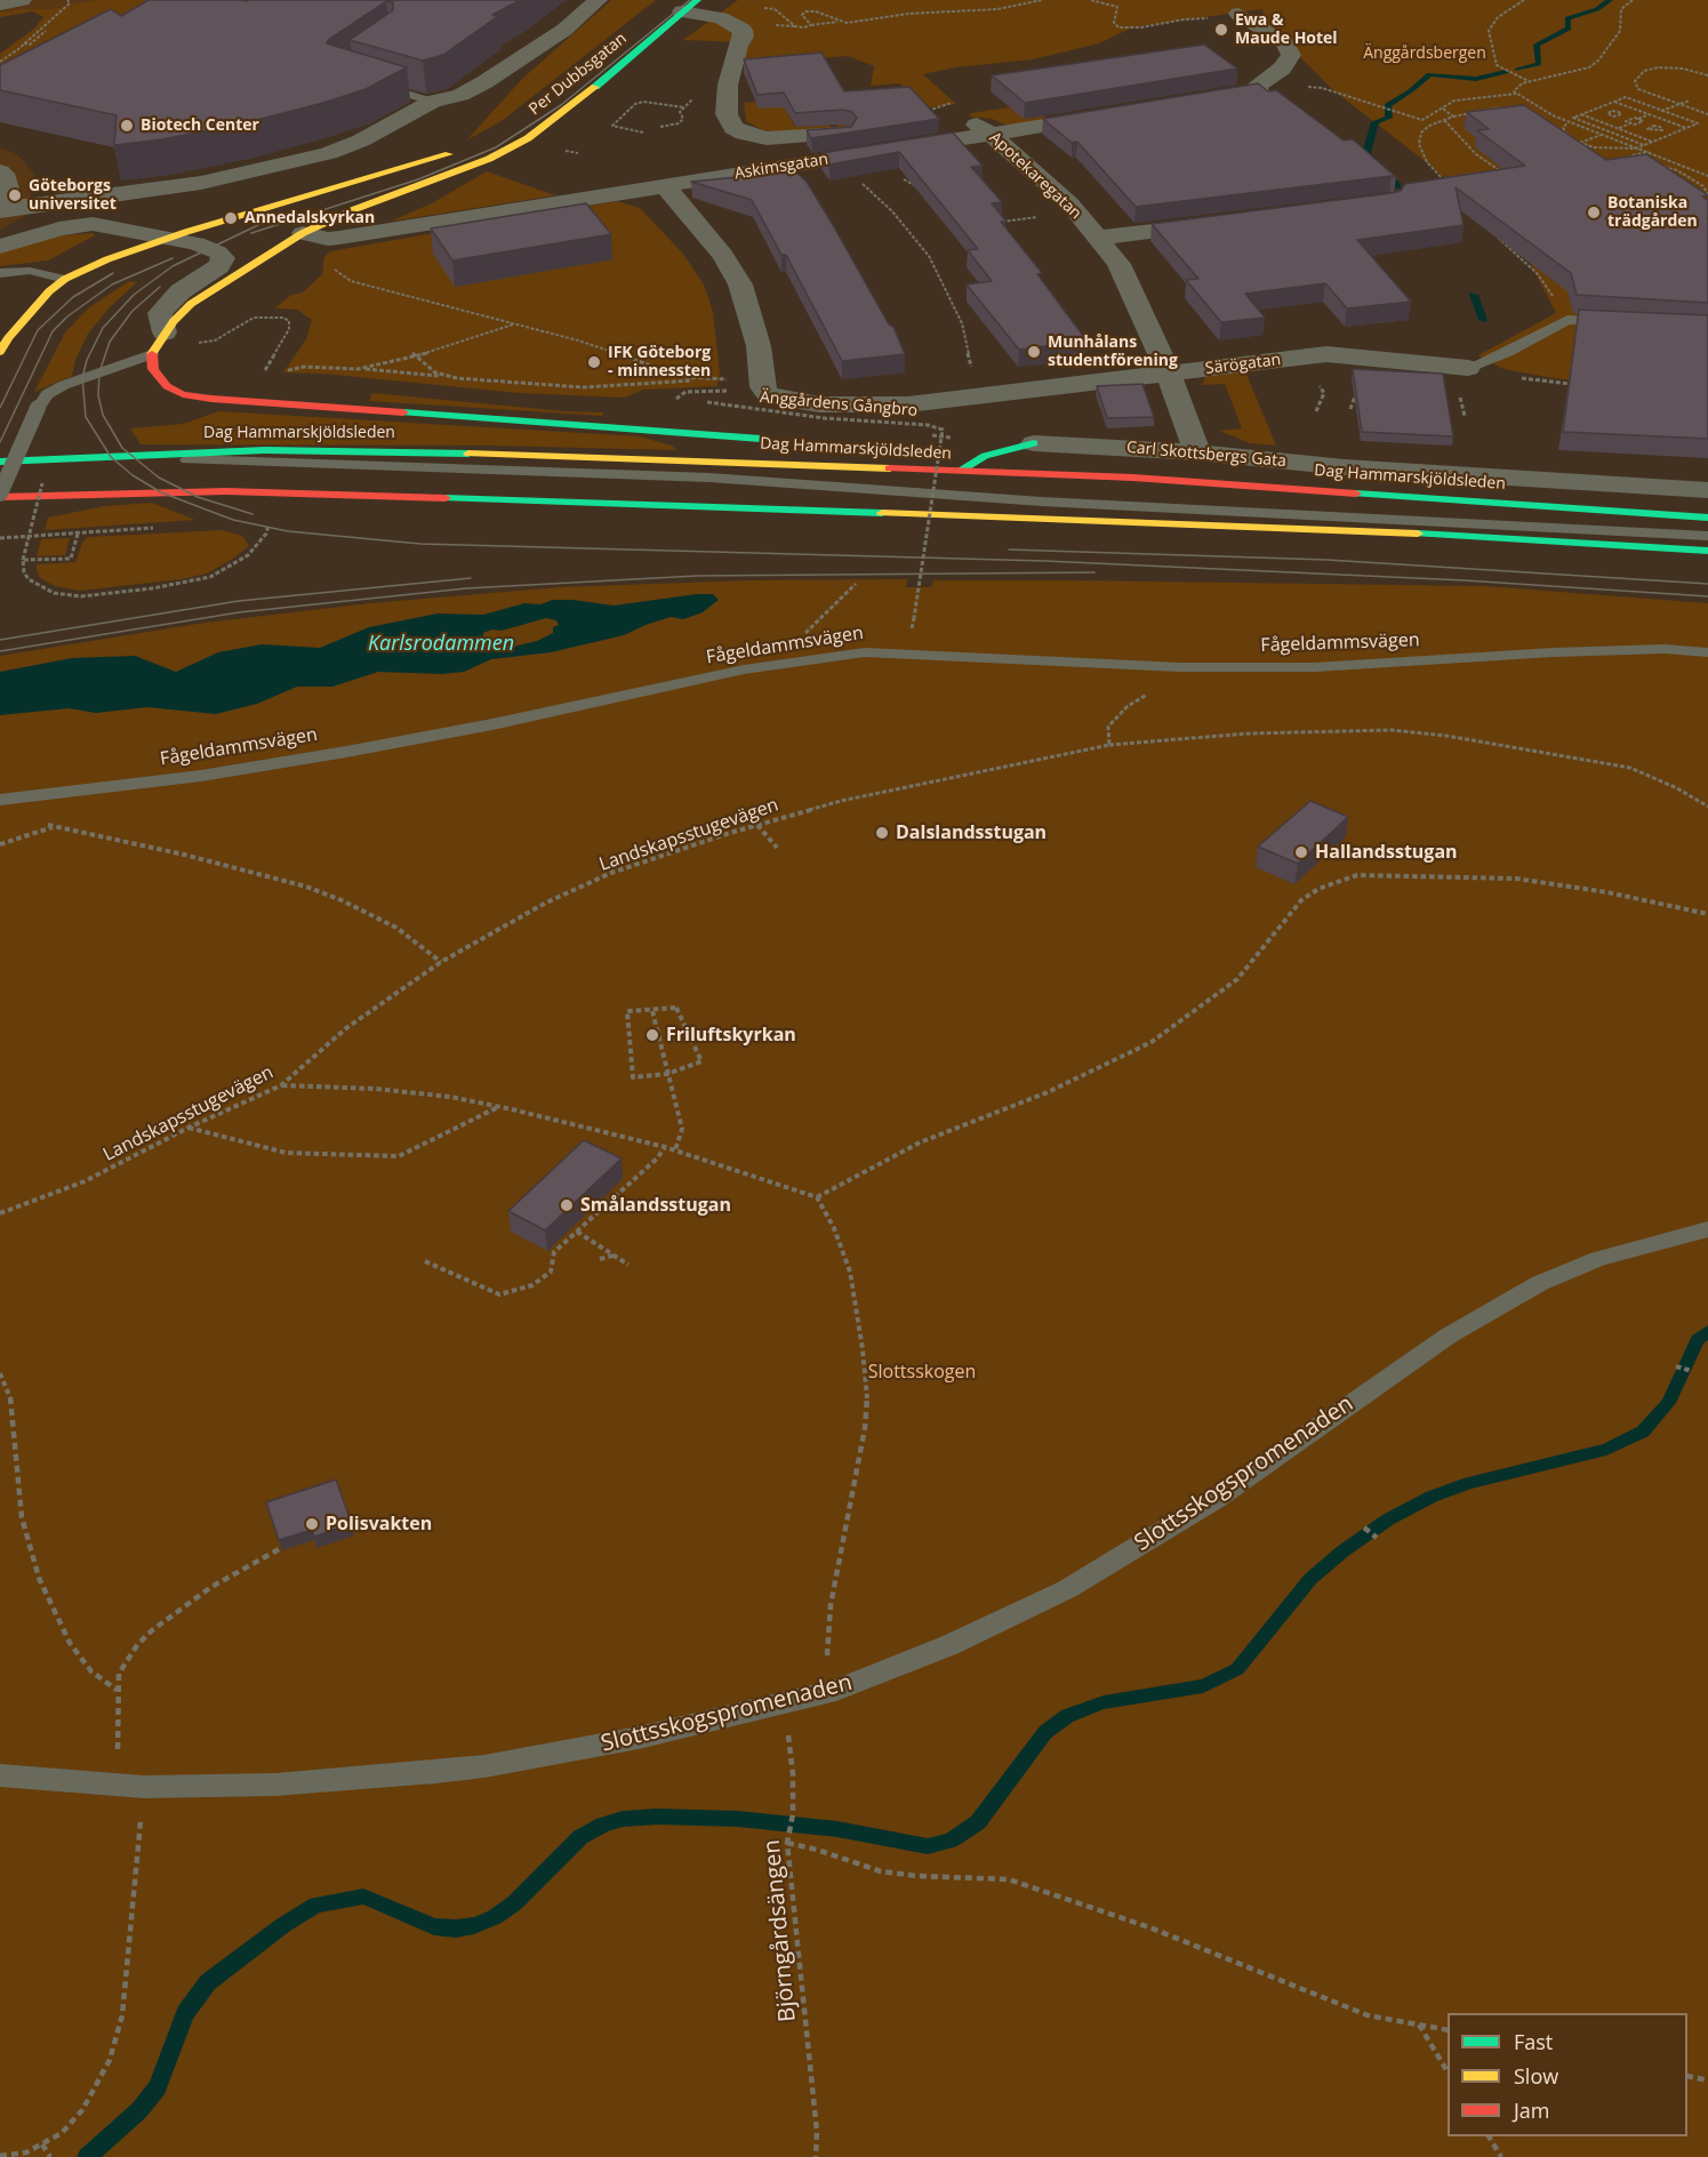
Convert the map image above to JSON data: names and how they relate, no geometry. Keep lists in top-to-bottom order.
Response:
{
  "streets": {
    "main road": ["Per Dubbsgatan", "Dag Hammarskjöldsleden"],
    "street": [
      "Askimsgatan",
      "Apotekaregatan",
      "Särögatan",
      "Carl Skottsbergs Gata"
    ],
    "lane": ["Fågeldammsvägen", "Slottsskogspromenaden"],
    "path": ["Änggårdens Gångbro", "Landskapsstugevägen", "Björngårdsängen"]
  },
  "crossings": [
    ["Per Dubbsgatan", "Askimsgatan"],
    ["Askimsgatan", "Apotekaregatan"],
    ["Apotekaregatan", "Särögatan"],
    ["Apotekaregatan", "Carl Skottsbergs Gata"],
    ["Slottsskogspromenaden", "Björngårdsängen"]
  ],
  "water": ["Karlsrodammen"],
  "parks": ["Änggårdsbergen", "Slottsskogen"],
  "places": [
    "Ewa & Maude Hotel",
    "Biotech Center",
    "Göteborgs universitet",
    "Botaniska trädgården",
    "Annedalskyrkan",
    "Munhålans studentförening",
    "IFK Göteborg - minnessten",
    "Dalslandsstugan",
    "Hallandsstugan",
    "Friluftskyrkan",
    "Smålandsstugan",
    "Polisvakten"
  ],
  "legend": ["Fast", "Slow", "Jam"]
}
